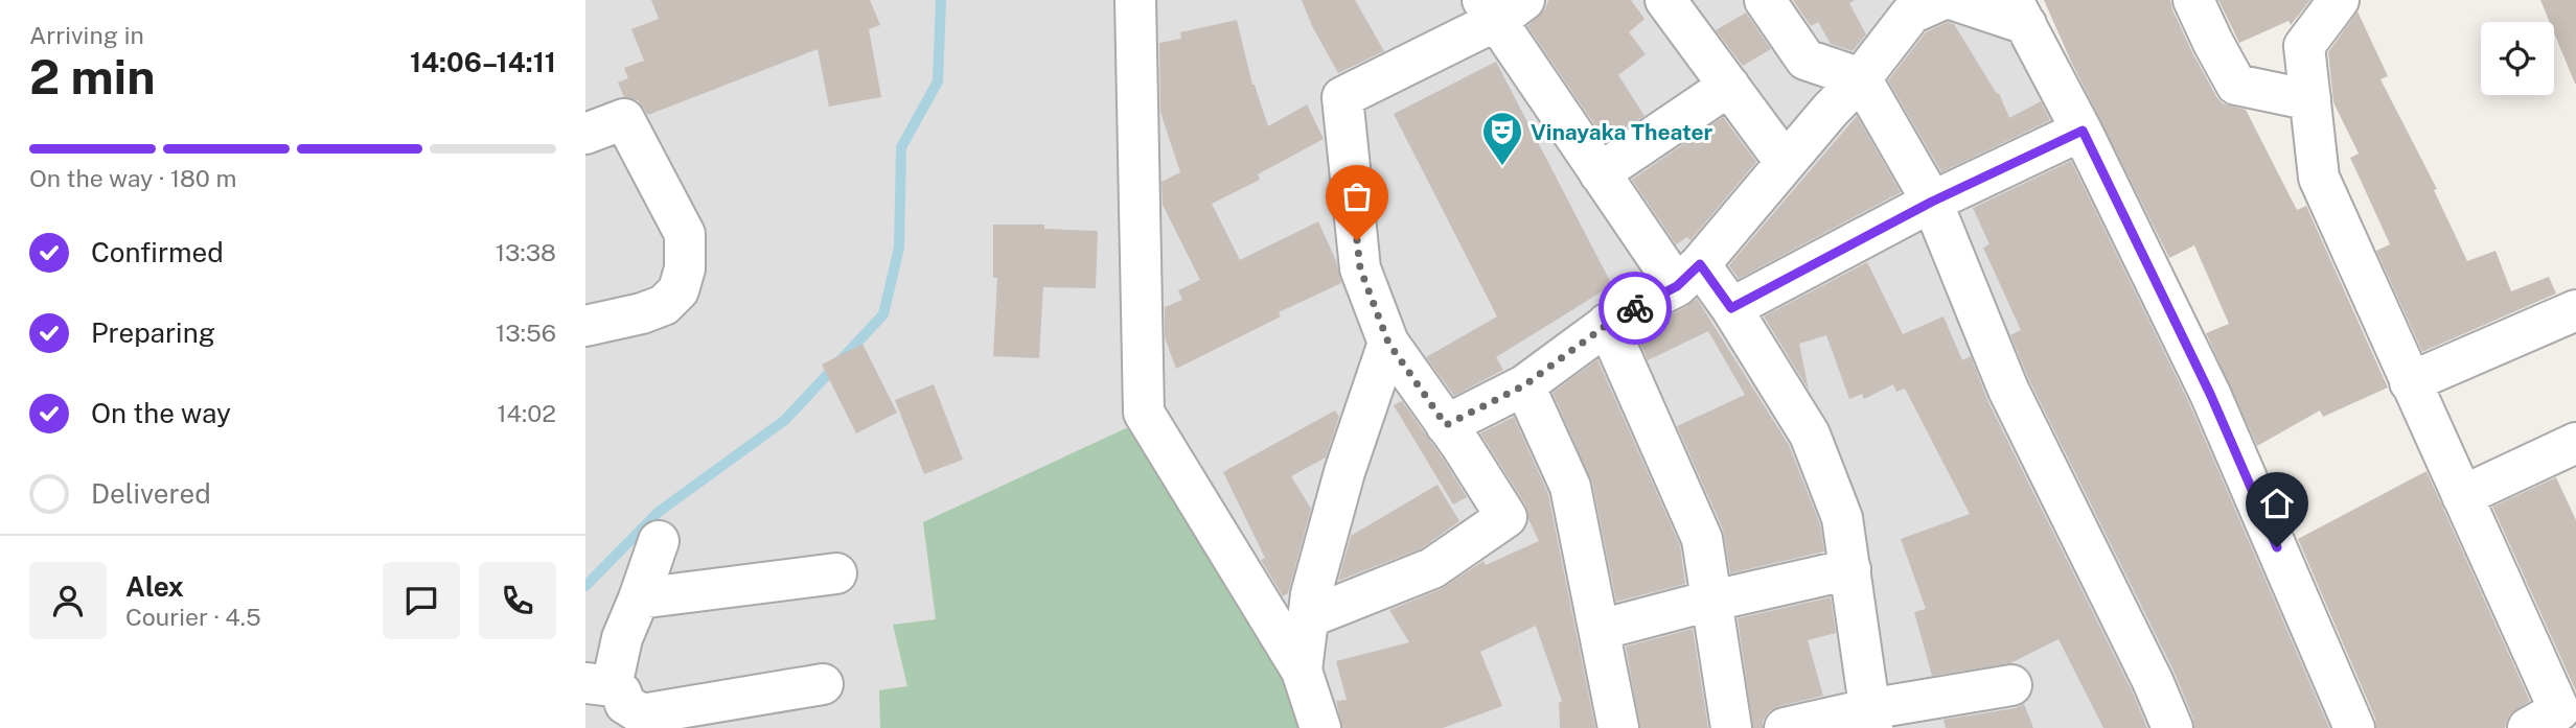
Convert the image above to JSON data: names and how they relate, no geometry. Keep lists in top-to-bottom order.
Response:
{
  "places": {
    "theatre": ["Vinayaka Theater"]
  },
  "page": {
    "heading": ["2 min", "Arriving in", "14:06–14:11"],
    "panel": ["Alex", "Courier · 4.5"],
    "bar": "On the way · 180 m",
    "list": [
      ["Confirmed", "13:38"],
      ["Preparing", "13:56"],
      ["On the way", "14:02"],
      "Delivered"
    ]
  }
}
